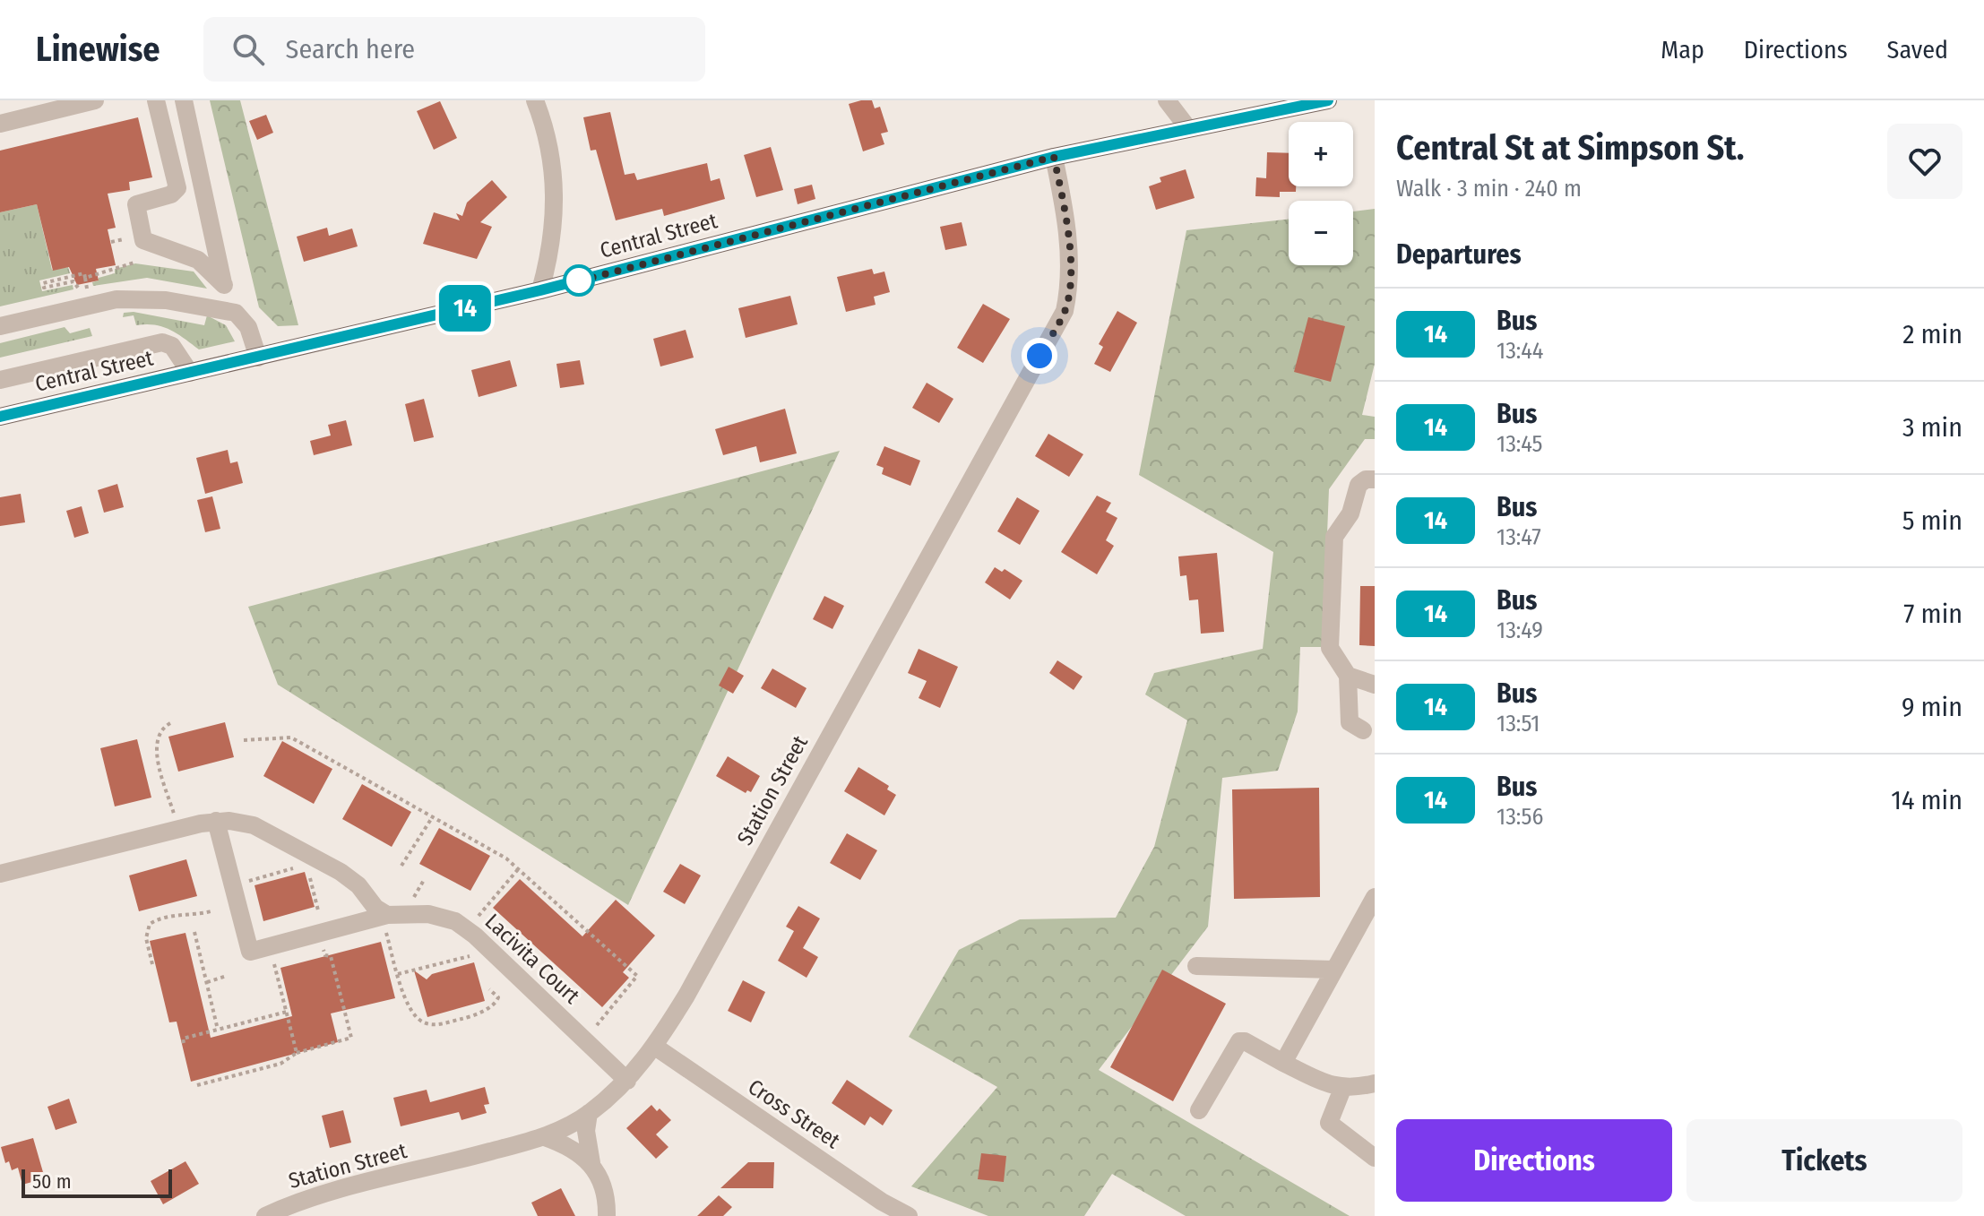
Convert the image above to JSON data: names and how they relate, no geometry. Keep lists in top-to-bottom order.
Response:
{
  "streets": {
    "main road": ["Central Street"],
    "street": ["Station Street", "Lacivita Court", "Cross Street"]
  },
  "crossings": [
    ["Central Street", "Station Street"],
    ["Station Street", "Lacivita Court"],
    ["Station Street", "Cross Street"]
  ],
  "lines": ["bus line 14"],
  "scale_bar": "50 m",
  "page": {
    "header": "Linewise",
    "search": "Search here",
    "nav": ["Map", "Directions", "Saved"],
    "on_map": "14",
    "heading": [
      ["Central St at Simpson St.", "Walk · 3 min · 240 m"],
      "Departures"
    ],
    "map_buttons": ["+", "−"],
    "list": [
      {
        "mark": "14",
        "name": "Bus",
        "note": "13:44",
        "value": "2 min"
      },
      {
        "mark": "14",
        "name": "Bus",
        "note": "13:45",
        "value": "3 min"
      },
      {
        "mark": "14",
        "name": "Bus",
        "note": "13:47",
        "value": "5 min"
      },
      {
        "mark": "14",
        "name": "Bus",
        "note": "13:49",
        "value": "7 min"
      },
      {
        "mark": "14",
        "name": "Bus",
        "note": "13:51",
        "value": "9 min"
      },
      {
        "mark": "14",
        "name": "Bus",
        "note": "13:56",
        "value": "14 min"
      }
    ],
    "buttons": ["Directions", "Tickets"],
    "scale": "50 m"
  }
}
